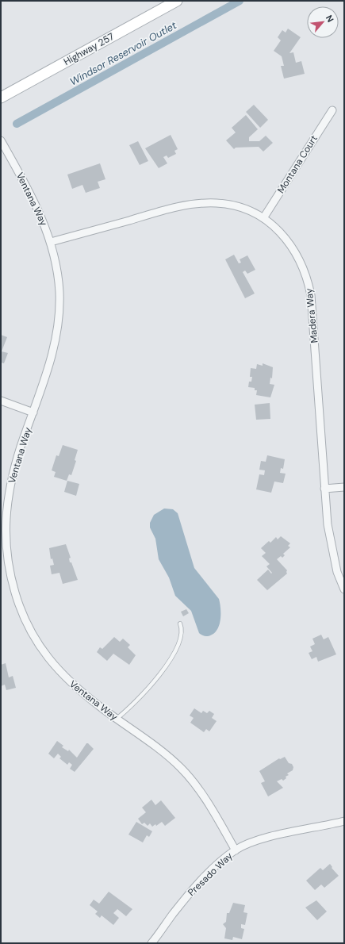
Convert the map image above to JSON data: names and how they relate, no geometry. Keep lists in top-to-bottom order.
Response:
{
  "streets": {
    "main road": ["Highway 257"],
    "street": [
      "Montana Court",
      "Ventana Way",
      "Madera Way",
      "Presado Way"
    ]
  },
  "crossings": [
    ["Montana Court", "Madera Way"],
    ["Ventana Way", "Madera Way"],
    ["Ventana Way", "Presado Way"]
  ],
  "water": ["Windsor Reservoir Outlet"],
  "north": "top right"
}
